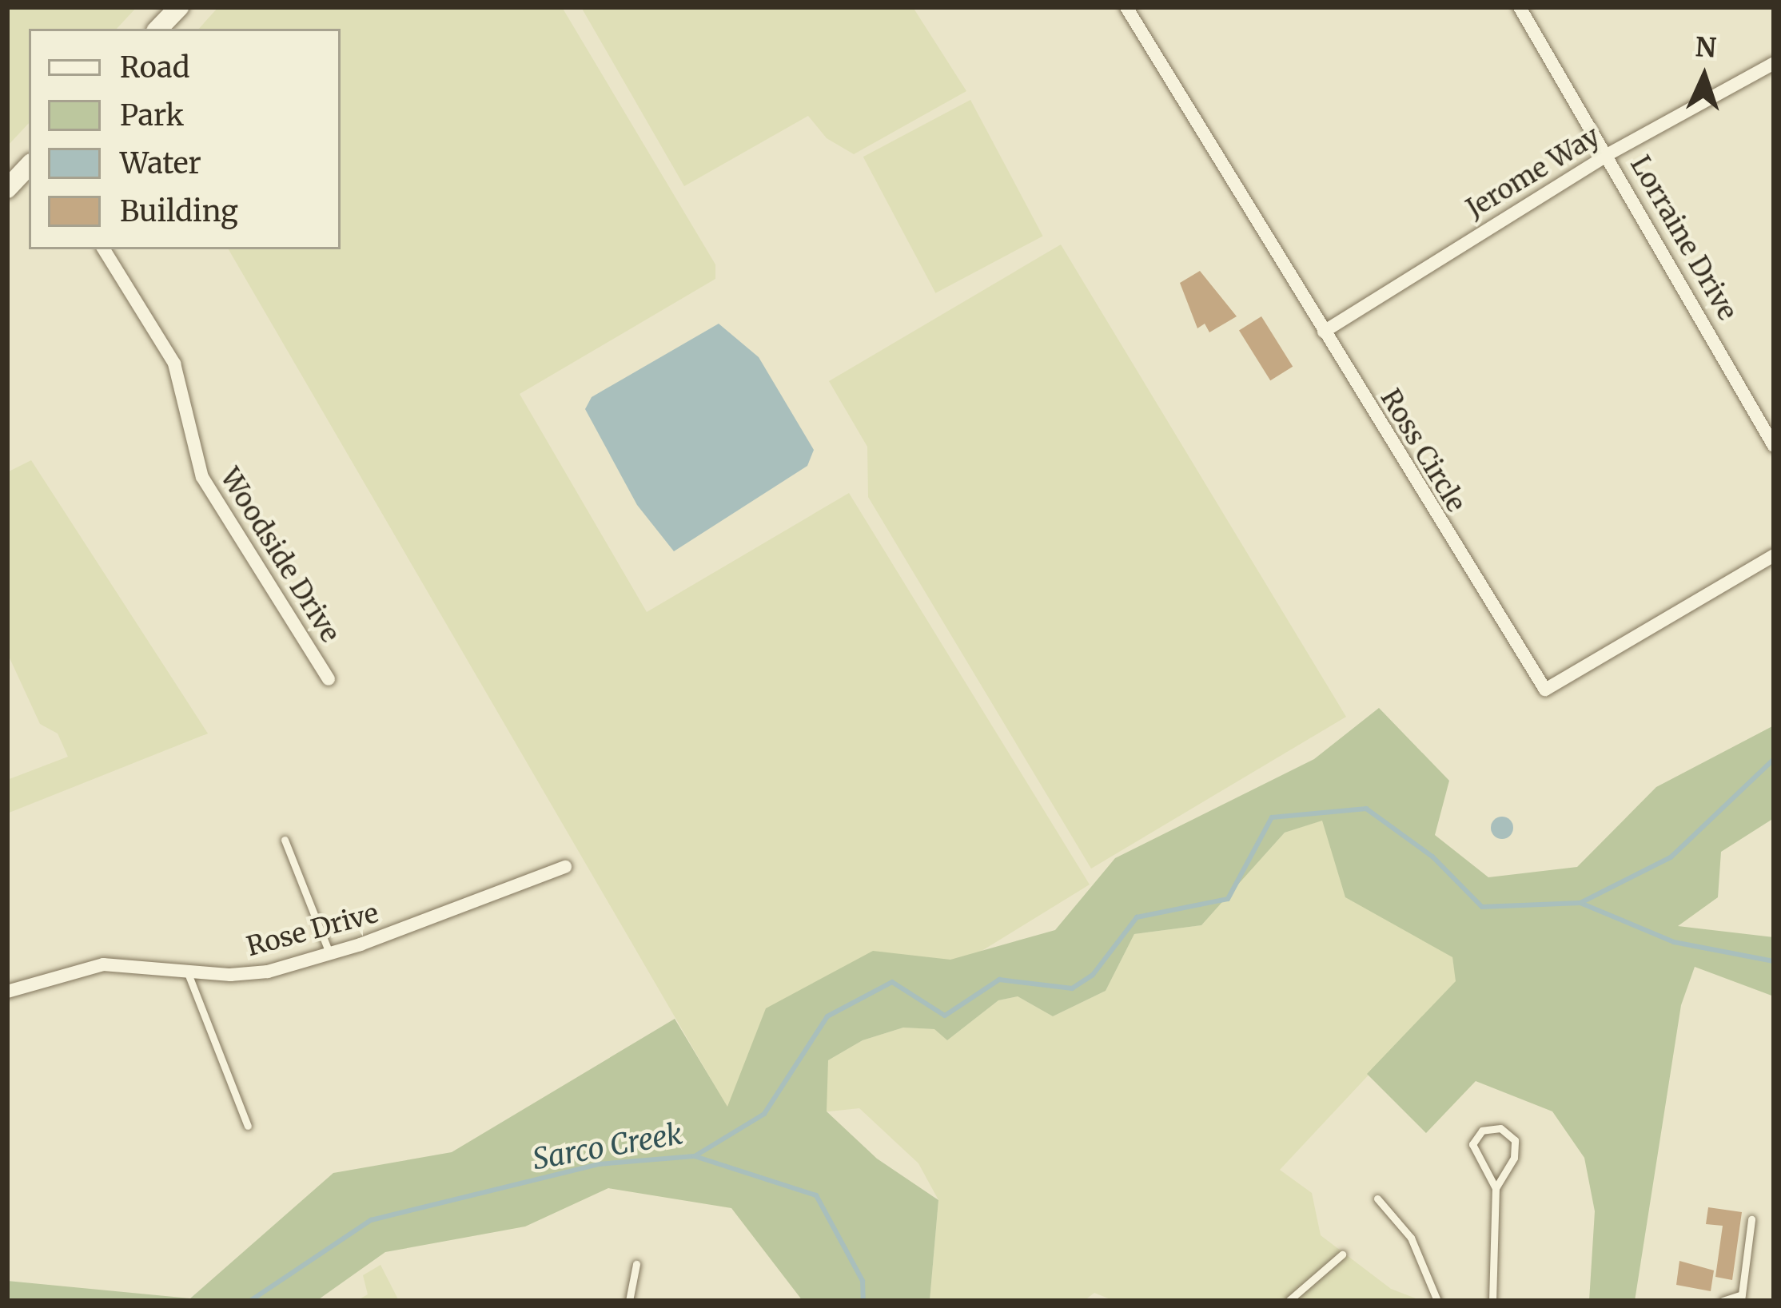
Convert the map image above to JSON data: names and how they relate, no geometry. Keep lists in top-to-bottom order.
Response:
{
  "streets": {
    "street": [
      "Jerome Way",
      "Lorraine Drive",
      "Ross Circle",
      "Woodside Drive",
      "Rose Drive"
    ]
  },
  "crossings": [
    ["Jerome Way", "Lorraine Drive"],
    ["Jerome Way", "Ross Circle"]
  ],
  "water": ["Sarco Creek"],
  "legend": [
    "Road",
    "Park",
    "Water",
    "Building"
  ],
  "north": "top"
}
